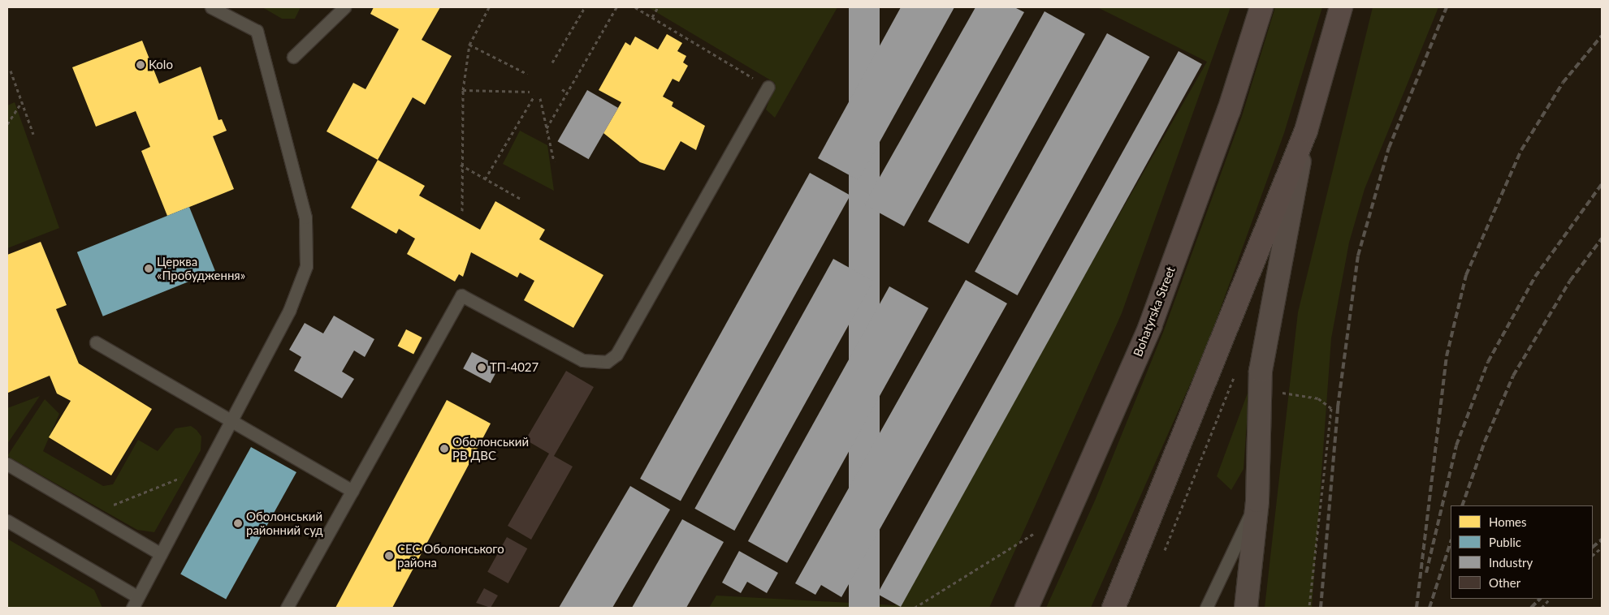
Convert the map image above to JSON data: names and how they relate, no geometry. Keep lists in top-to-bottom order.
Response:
{
  "streets": {
    "main road": ["Bohatyrska Street"]
  },
  "places": [
    "Kolo",
    "Церква «Пробудження»",
    "ТП-4027",
    "Оболонський РВ ДВС",
    "Оболонський районний суд",
    "СЕС Оболонського района"
  ],
  "legend": [
    "Homes",
    "Public",
    "Industry",
    "Other"
  ]
}
